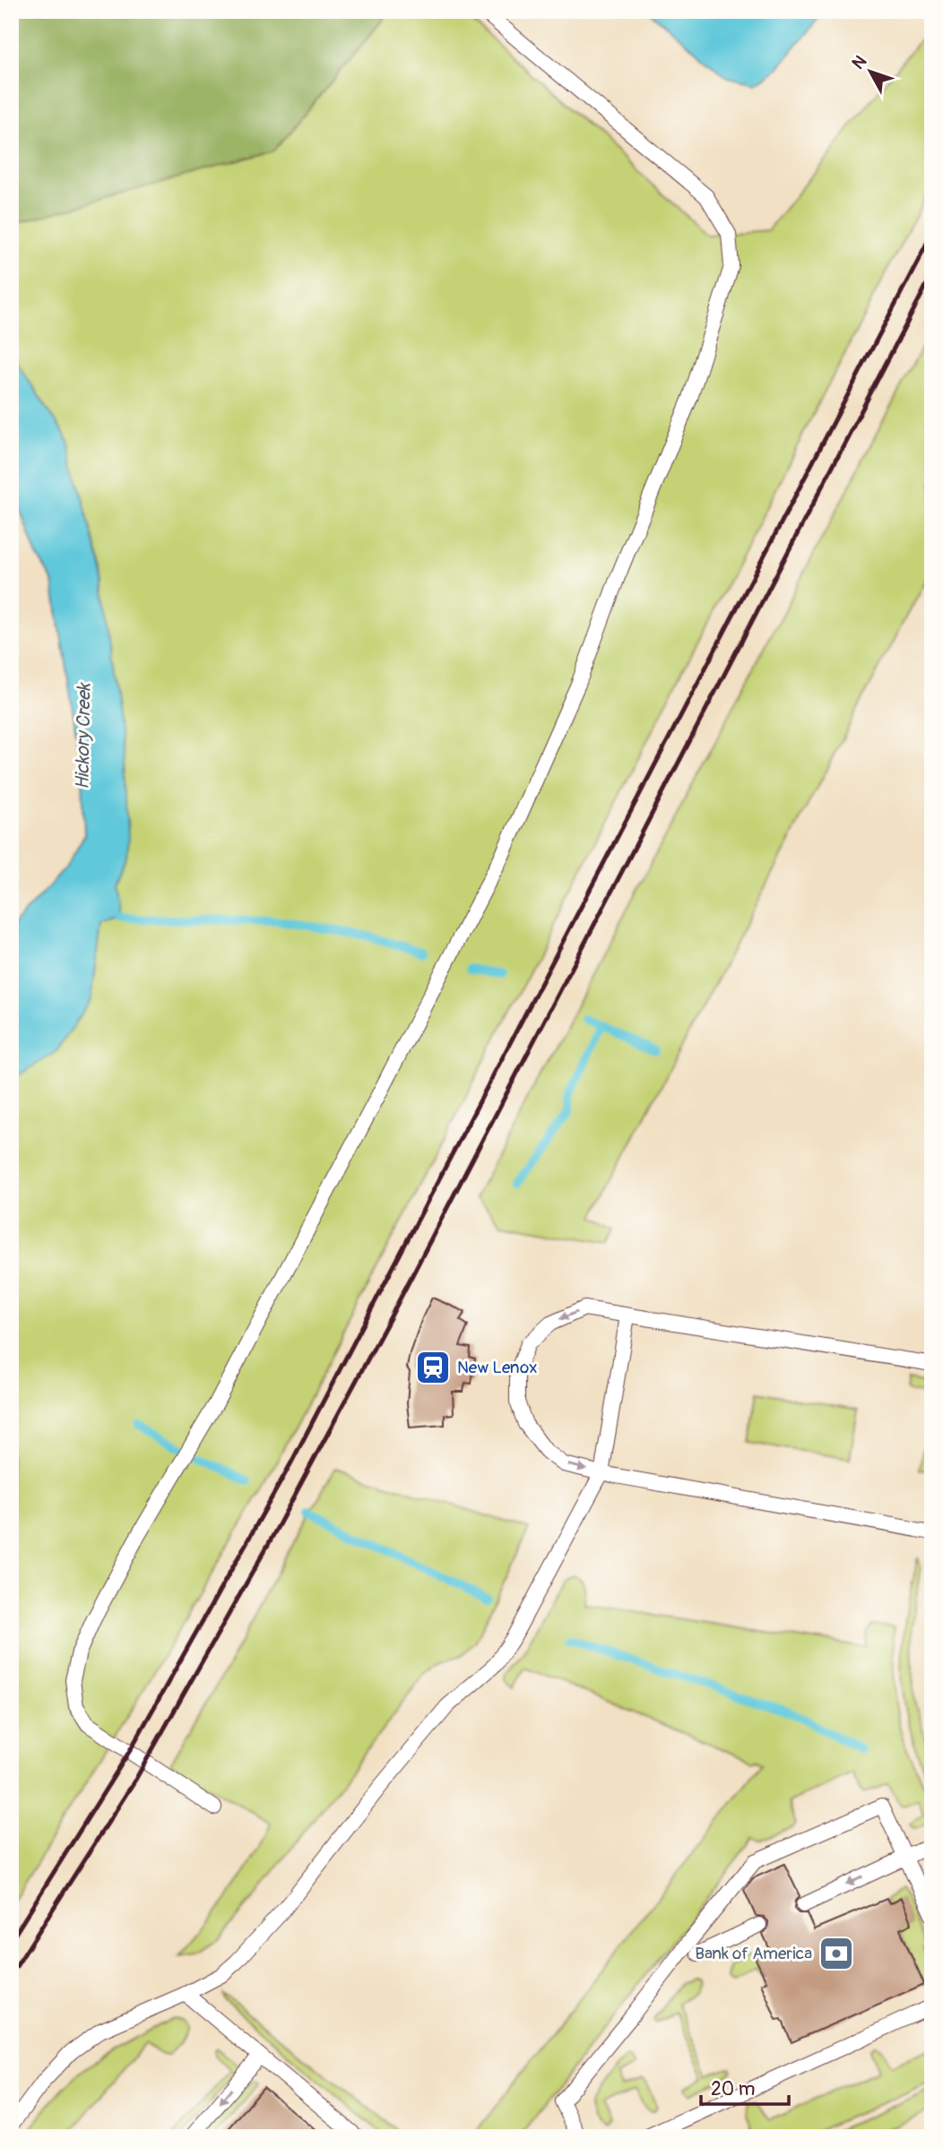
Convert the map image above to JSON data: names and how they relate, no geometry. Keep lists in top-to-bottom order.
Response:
{
  "water": ["Hickory Creek"],
  "places": {
    "station": ["New Lenox"],
    "bank": ["Bank of America"]
  },
  "scale_bar": "20 m",
  "north": "top left"
}
